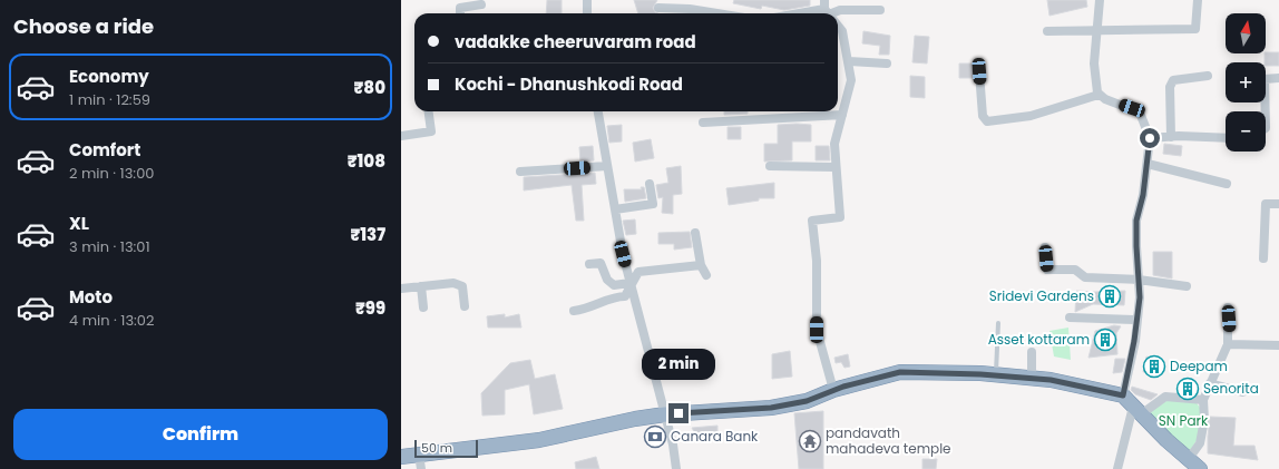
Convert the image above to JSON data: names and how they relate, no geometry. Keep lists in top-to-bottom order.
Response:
{
  "parks": ["SN Park"],
  "places": {
    "building": [
      "Sridevi Gardens",
      "Asset kottaram",
      "Deepam",
      "Senorita"
    ],
    "bank": ["Canara Bank"],
    "temple": ["pandavath mahadeva temple"]
  },
  "scale_bar": "50 m",
  "north": "top",
  "page": {
    "heading": "Choose a ride",
    "map_buttons": ["+", "−"],
    "banner": ["vadakke cheeruvaram road", "Kochi - Dhanushkodi Road"],
    "list": [
      {
        "name": "Economy",
        "note": "1 min · 12:59",
        "value": "₹80"
      },
      {
        "name": "Comfort",
        "note": "2 min · 13:00",
        "value": "₹108"
      },
      {
        "name": "XL",
        "note": "3 min · 13:01",
        "value": "₹137"
      },
      {
        "name": "Moto",
        "note": "4 min · 13:02",
        "value": "₹99"
      }
    ],
    "bubble": "2 min",
    "buttons": "Confirm",
    "scale": "50 m"
  }
}
